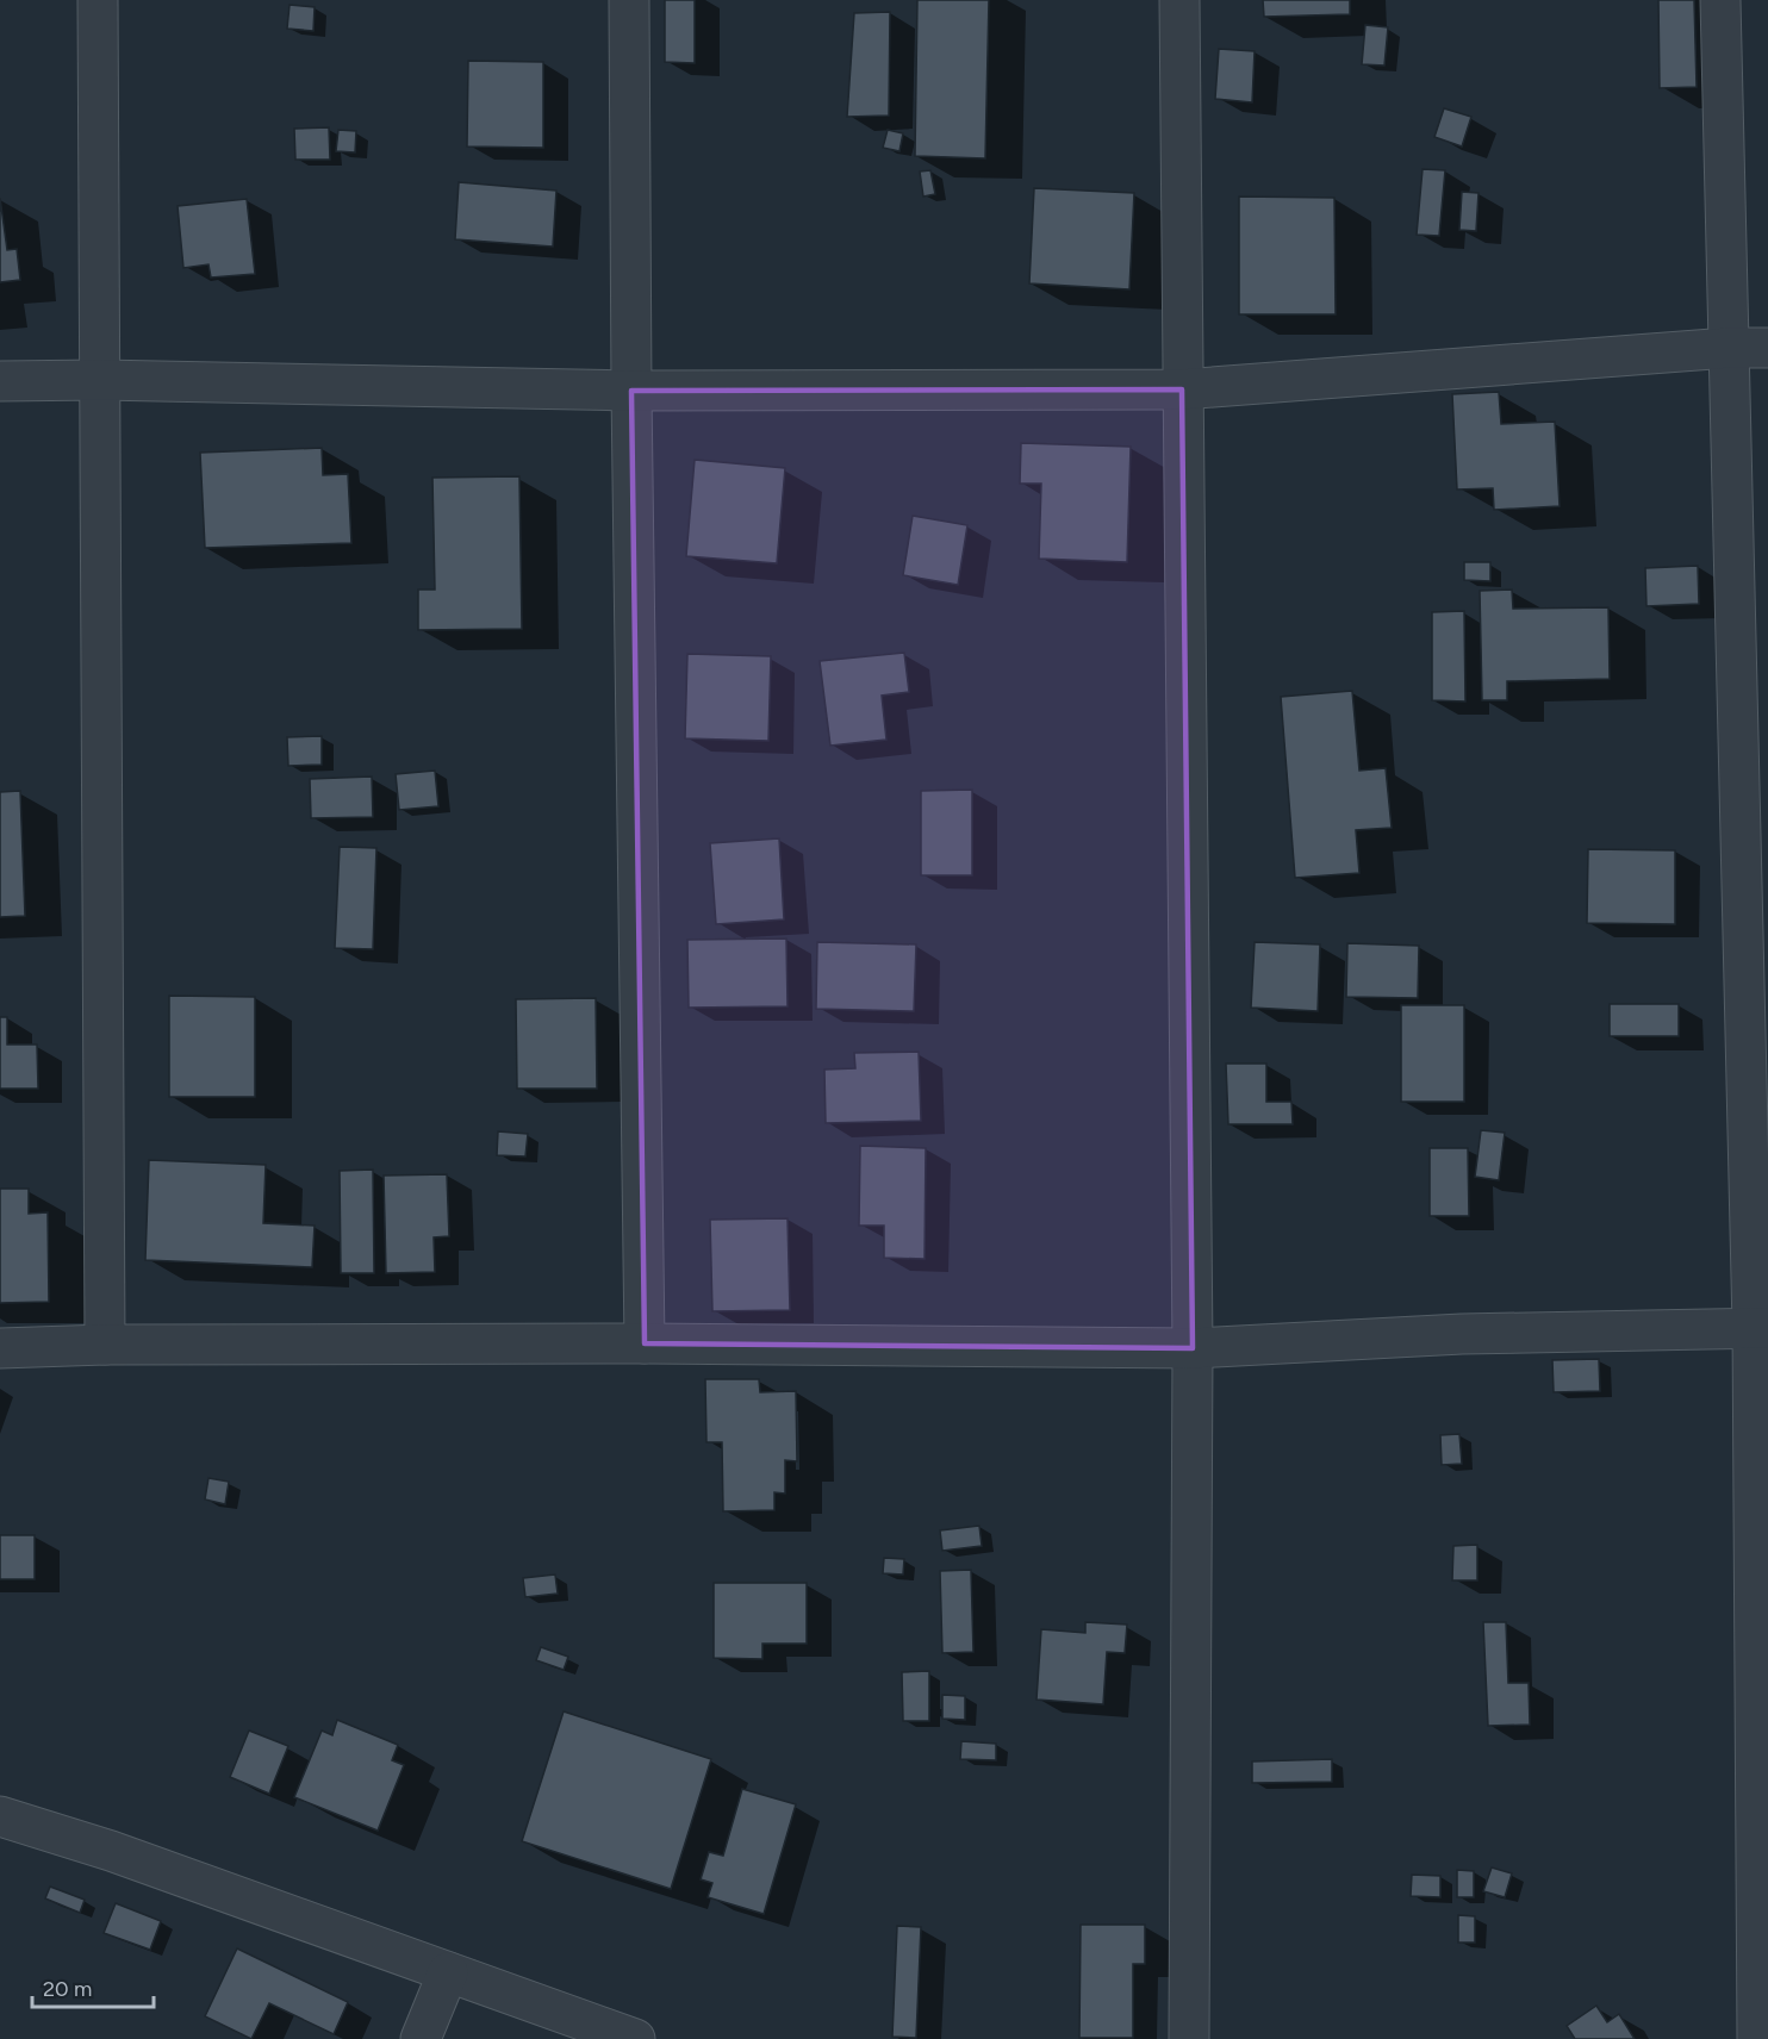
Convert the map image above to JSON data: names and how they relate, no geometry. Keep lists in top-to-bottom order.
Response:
{
  "scale_bar": "20 m"
}
